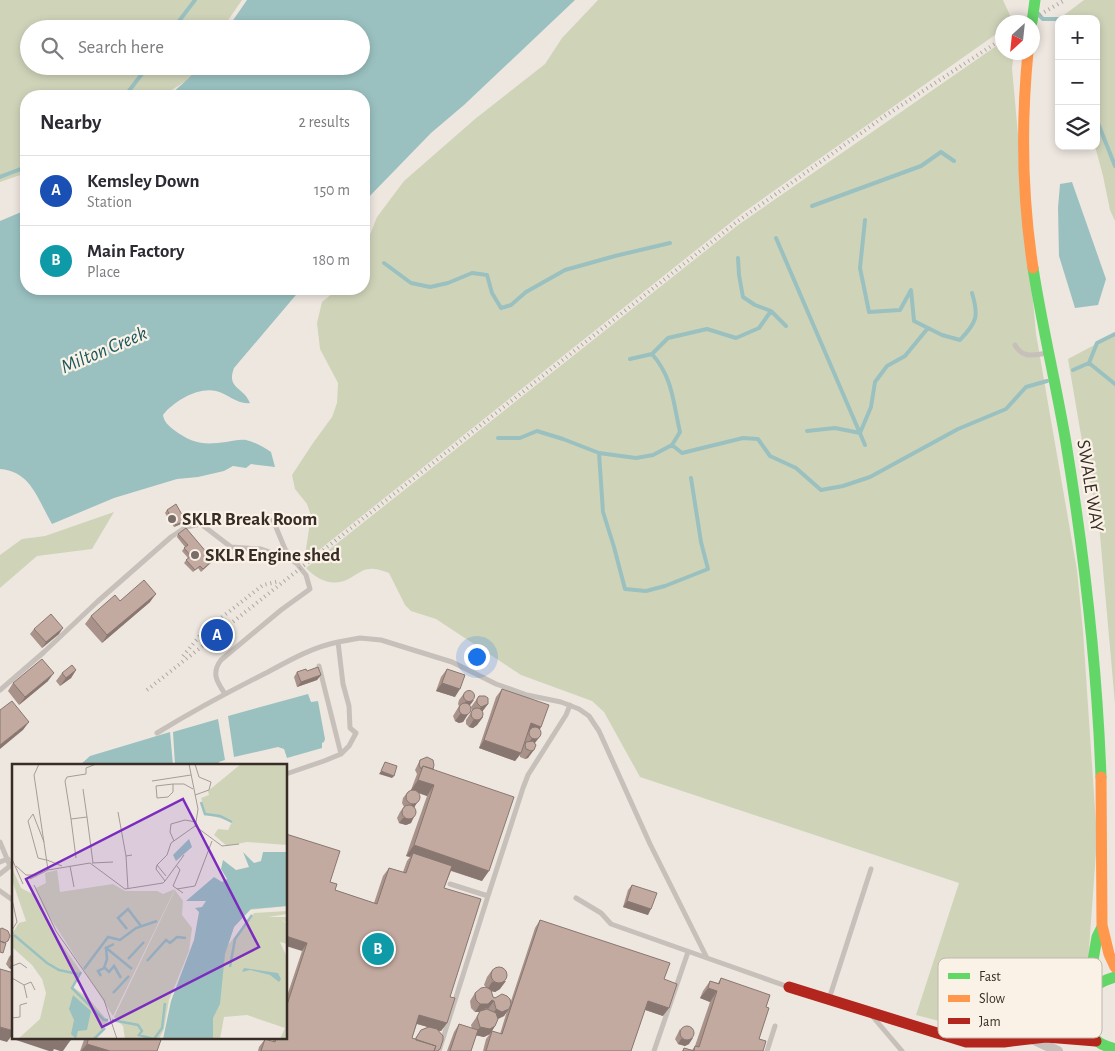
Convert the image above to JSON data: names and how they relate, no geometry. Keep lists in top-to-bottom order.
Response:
{
  "streets": {
    "main road": ["SWALE WAY"]
  },
  "water": ["Milton Creek"],
  "places": ["SKLR Break Room", "SKLR Engine shed"],
  "legend": ["Fast", "Slow", "Jam"],
  "north": "bottom left",
  "page": {
    "map_buttons": ["+", "−"],
    "search": "Search here",
    "heading": ["Nearby", "2 results"],
    "list": [
      {
        "mark": "A",
        "name": "Kemsley Down",
        "note": "Station",
        "value": "150 m"
      },
      {
        "mark": "B",
        "name": "Main Factory",
        "note": "Place",
        "value": "180 m"
      }
    ],
    "pins": ["A", "B"]
  }
}
